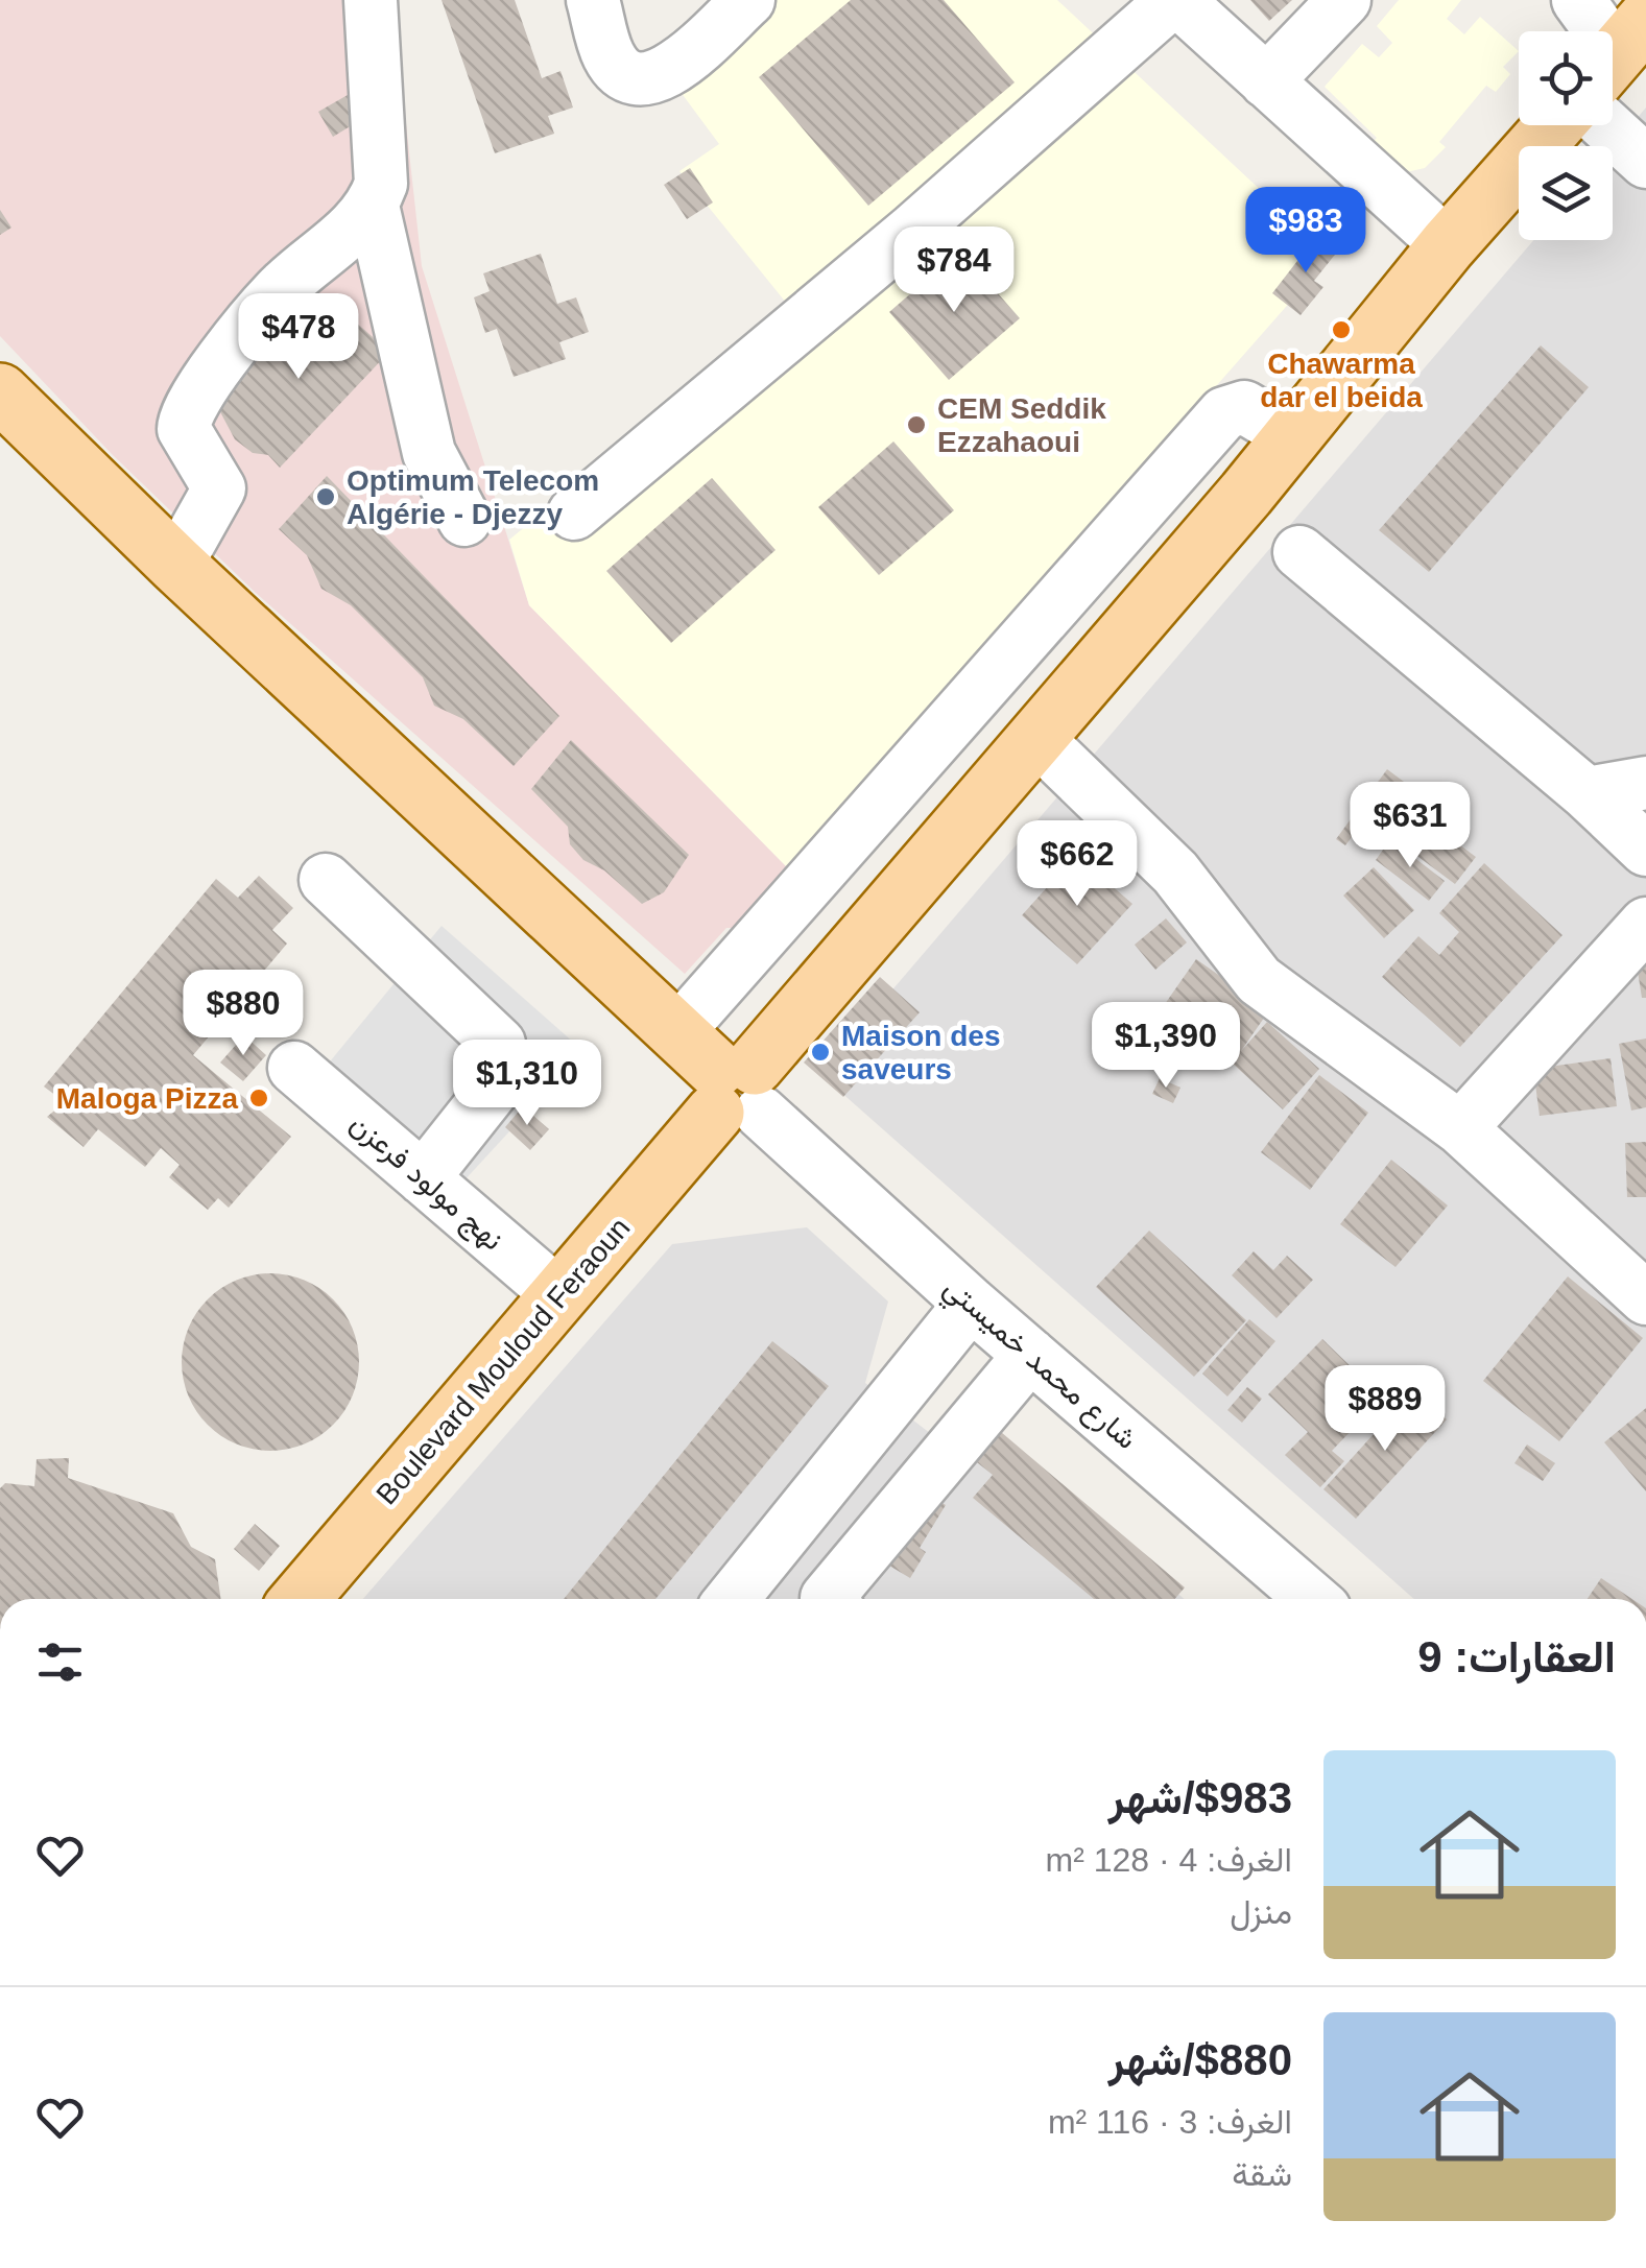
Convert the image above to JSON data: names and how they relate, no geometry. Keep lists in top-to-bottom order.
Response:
{
  "streets": {
    "main road": ["Boulevard Mouloud Feraoun"],
    "street": ["نهج مولود فرعزن", "شارع محمد خميستي"]
  },
  "crossings": [
    ["نهج مولود فرعزن", "Boulevard Mouloud Feraoun"],
    ["Boulevard Mouloud Feraoun", "شارع محمد خميستي"]
  ],
  "places": [
    "Chawarma dar el beida",
    "CEM Seddik Ezzahaoui",
    "Optimum Telecom Algérie - Djezzy",
    "Maison des saveurs",
    "Maloga Pizza"
  ],
  "page": {
    "price": [
      "$983",
      "$784",
      "$478",
      "$631",
      "$662",
      "$880",
      "$1,390",
      "$1,310",
      "$889"
    ],
    "heading": "العقارات: 9",
    "list": [
      {
        "name": "$983/شهر",
        "note": "الغرف: 4 · 128 m² · منزل"
      },
      {
        "name": "$880/شهر",
        "note": "الغرف: 3 · 116 m² · شقة"
      }
    ]
  }
}
